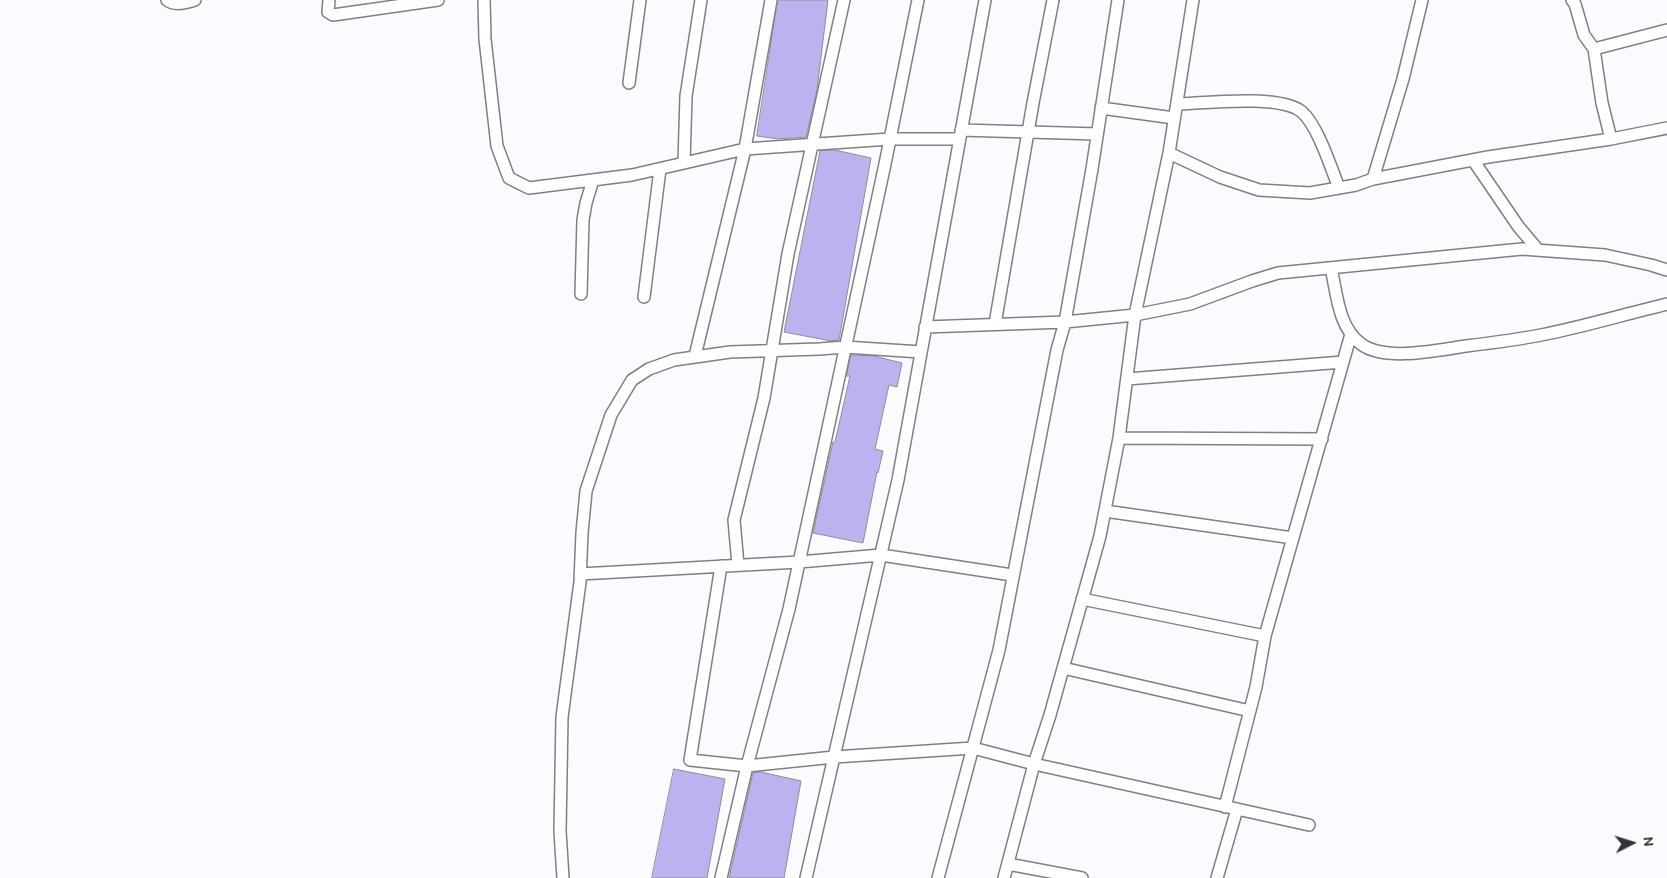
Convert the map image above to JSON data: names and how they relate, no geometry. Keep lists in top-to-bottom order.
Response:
{
  "north": "right"
}
